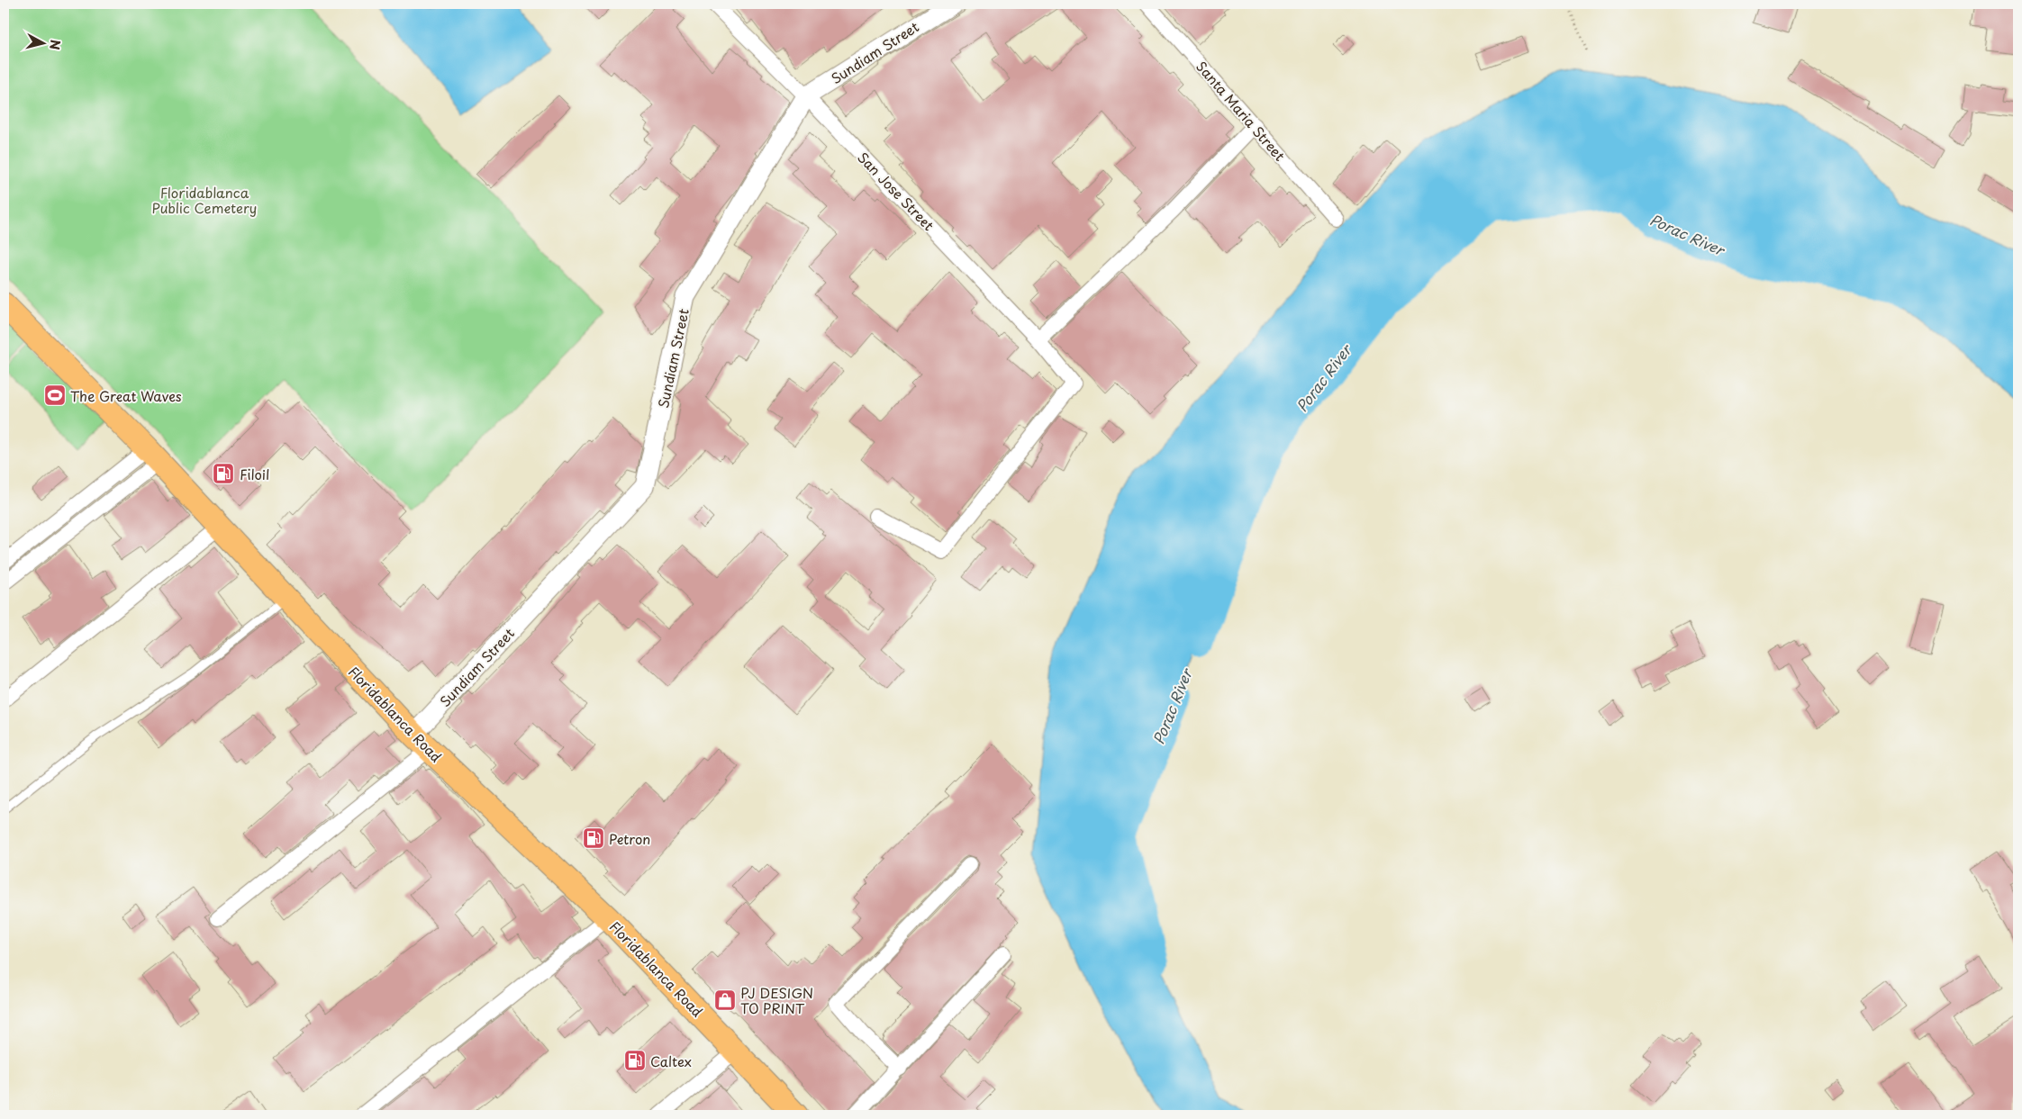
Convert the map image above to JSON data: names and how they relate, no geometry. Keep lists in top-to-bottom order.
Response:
{
  "streets": {
    "main road": ["Floridablanca Road"],
    "street": ["Sundiam Street", "Santa Maria Street", "San Jose Street"]
  },
  "crossings": [
    ["Sundiam Street", "San Jose Street"],
    ["Sundiam Street", "Floridablanca Road"]
  ],
  "water": ["Porac River"],
  "parks": ["Floridablanca Public Cemetery"],
  "places": {
    "sports": ["The Great Waves"],
    "fuel station": ["Filoil", "Petron", "Caltex"],
    "shop": ["PJ DESIGN TO PRINT"]
  },
  "north": "right"
}
